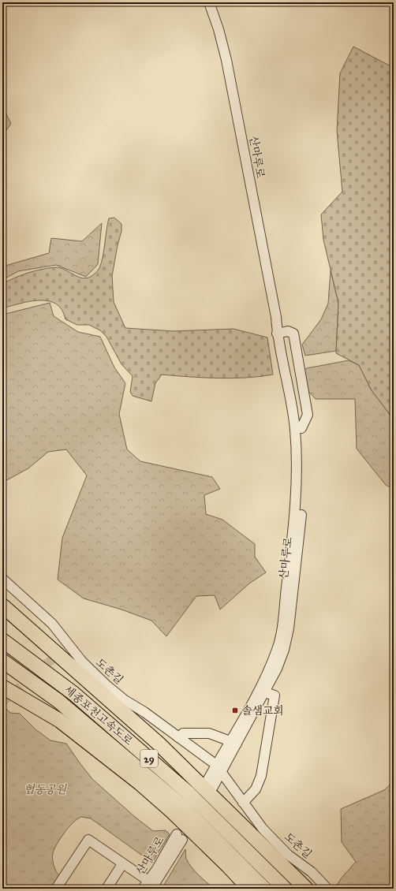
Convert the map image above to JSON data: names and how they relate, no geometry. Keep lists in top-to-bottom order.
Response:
{
  "streets": {
    "highway": ["세종포천고속도로", "29"],
    "street": ["산마루로", "도촌길"]
  },
  "crossings": [
    ["산마루로", "도촌길"]
  ],
  "parks": ["협동공원"],
  "places": {
    "transit": ["솔샘교회"]
  }
}
